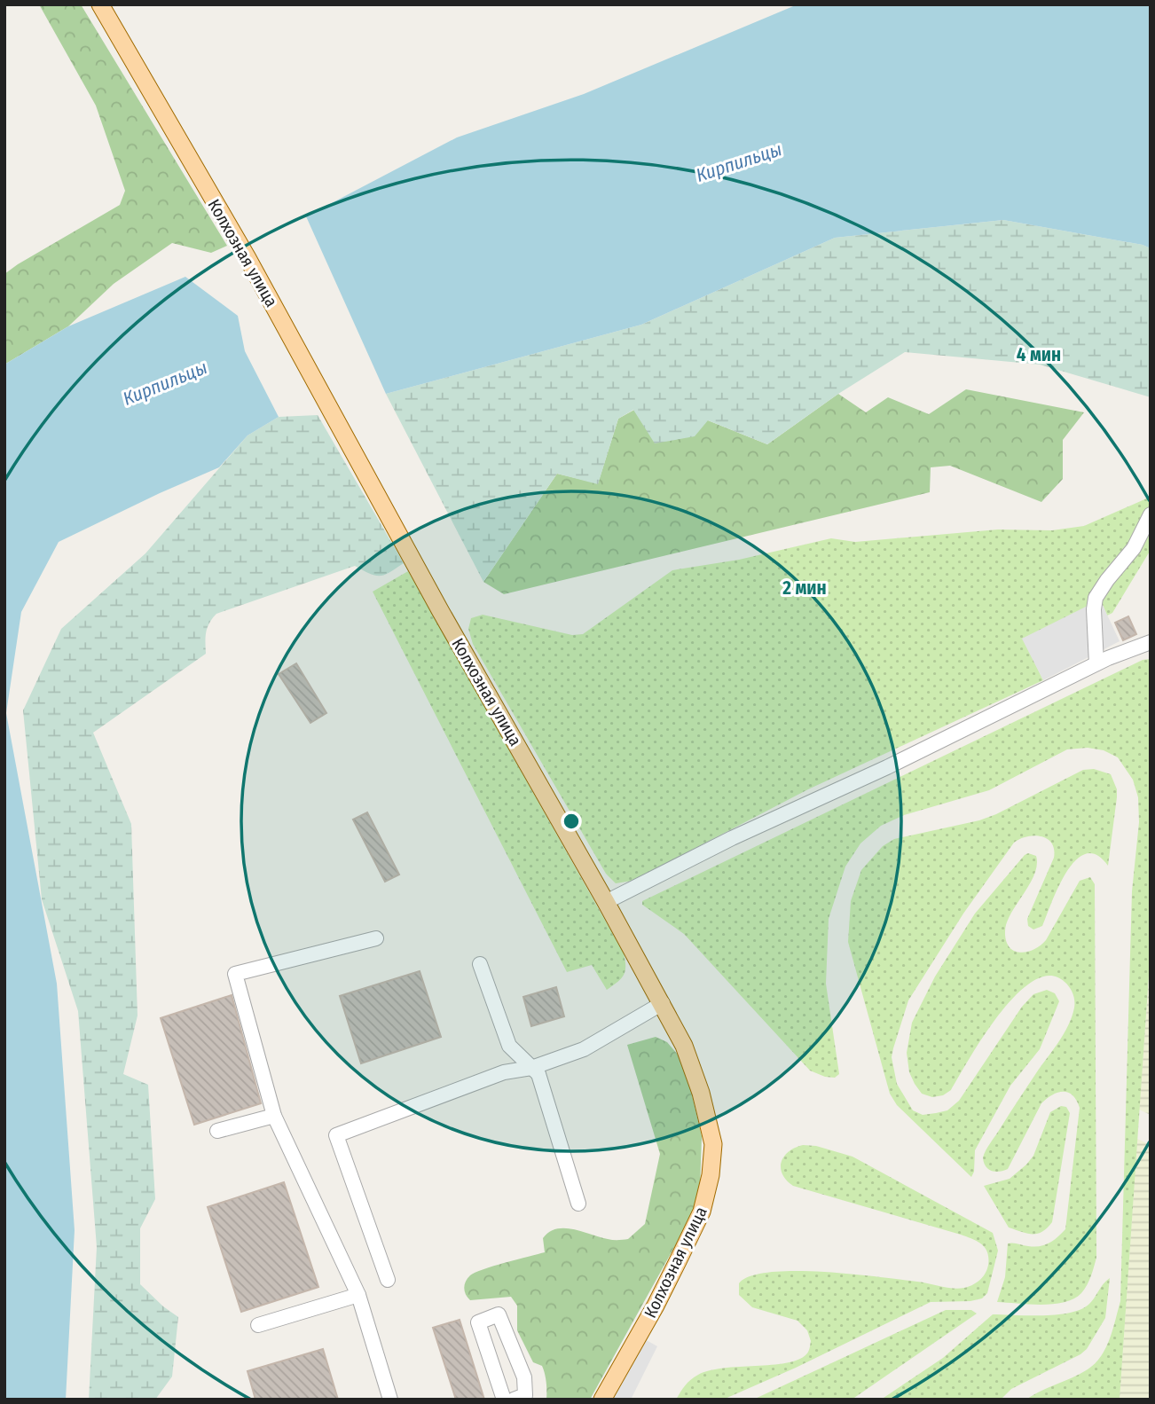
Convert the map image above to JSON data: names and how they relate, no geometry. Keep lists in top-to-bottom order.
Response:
{
  "streets": {
    "main road": ["Колхозная улица"]
  },
  "water": ["Кирпильцы"],
  "rings": ["4 мин", "2 мин"]
}
